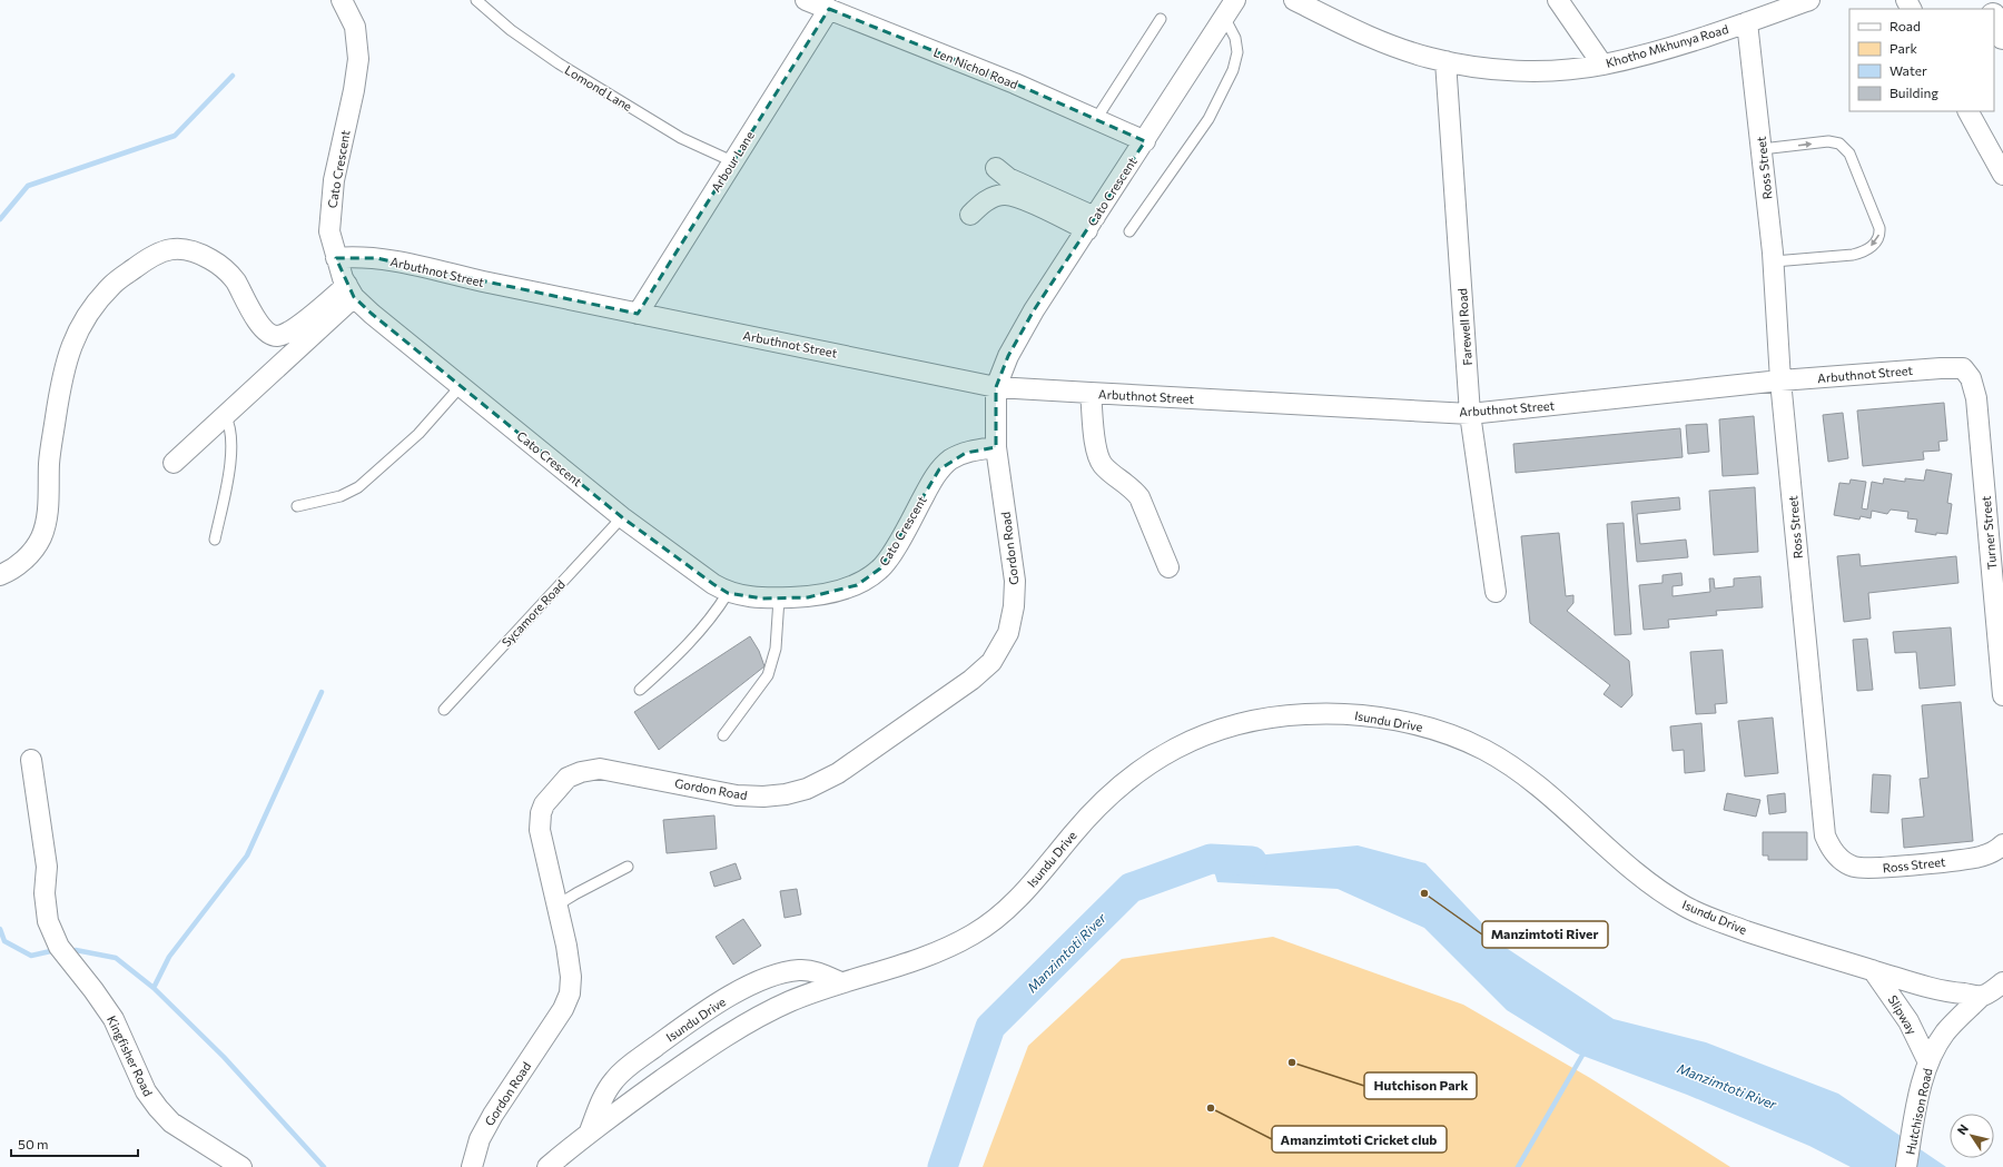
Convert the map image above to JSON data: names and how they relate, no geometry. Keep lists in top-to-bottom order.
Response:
{
  "streets": {
    "street": [
      "Khotho Mkhunya Road",
      "Len Nichol Road",
      "Arbour Lane",
      "Ross Street",
      "Cato Crescent",
      "Arbuthnot Street",
      "Farewell Road",
      "Turner Street",
      "Gordon Road",
      "Isundu Drive",
      "Slipway",
      "Kingfisher Road",
      "Hutchison Road"
    ],
    "lane": ["Lomond Lane", "Sycamore Road"]
  },
  "crossings": [
    ["Khotho Mkhunya Road", "Ross Street"],
    ["Khotho Mkhunya Road", "Farewell Road"],
    ["Len Nichol Road", "Arbour Lane"],
    ["Len Nichol Road", "Cato Crescent"],
    ["Lomond Lane", "Arbour Lane"],
    ["Arbour Lane", "Arbuthnot Street"],
    ["Ross Street", "Arbuthnot Street"],
    ["Cato Crescent", "Arbuthnot Street"],
    ["Cato Crescent", "Gordon Road"],
    ["Cato Crescent", "Sycamore Road"],
    ["Arbuthnot Street", "Farewell Road"],
    ["Arbuthnot Street", "Turner Street"],
    ["Arbuthnot Street", "Gordon Road"],
    ["Isundu Drive", "Slipway"],
    ["Isundu Drive", "Hutchison Road"],
    ["Slipway", "Hutchison Road"]
  ],
  "water": ["Manzimtoti River"],
  "places": ["Manzimtoti River", "Hutchison Park", "Amanzimtoti Cricket club"],
  "legend": [
    "Road",
    "Park",
    "Water",
    "Building"
  ],
  "scale_bar": "50 m",
  "north": "top left"
}
